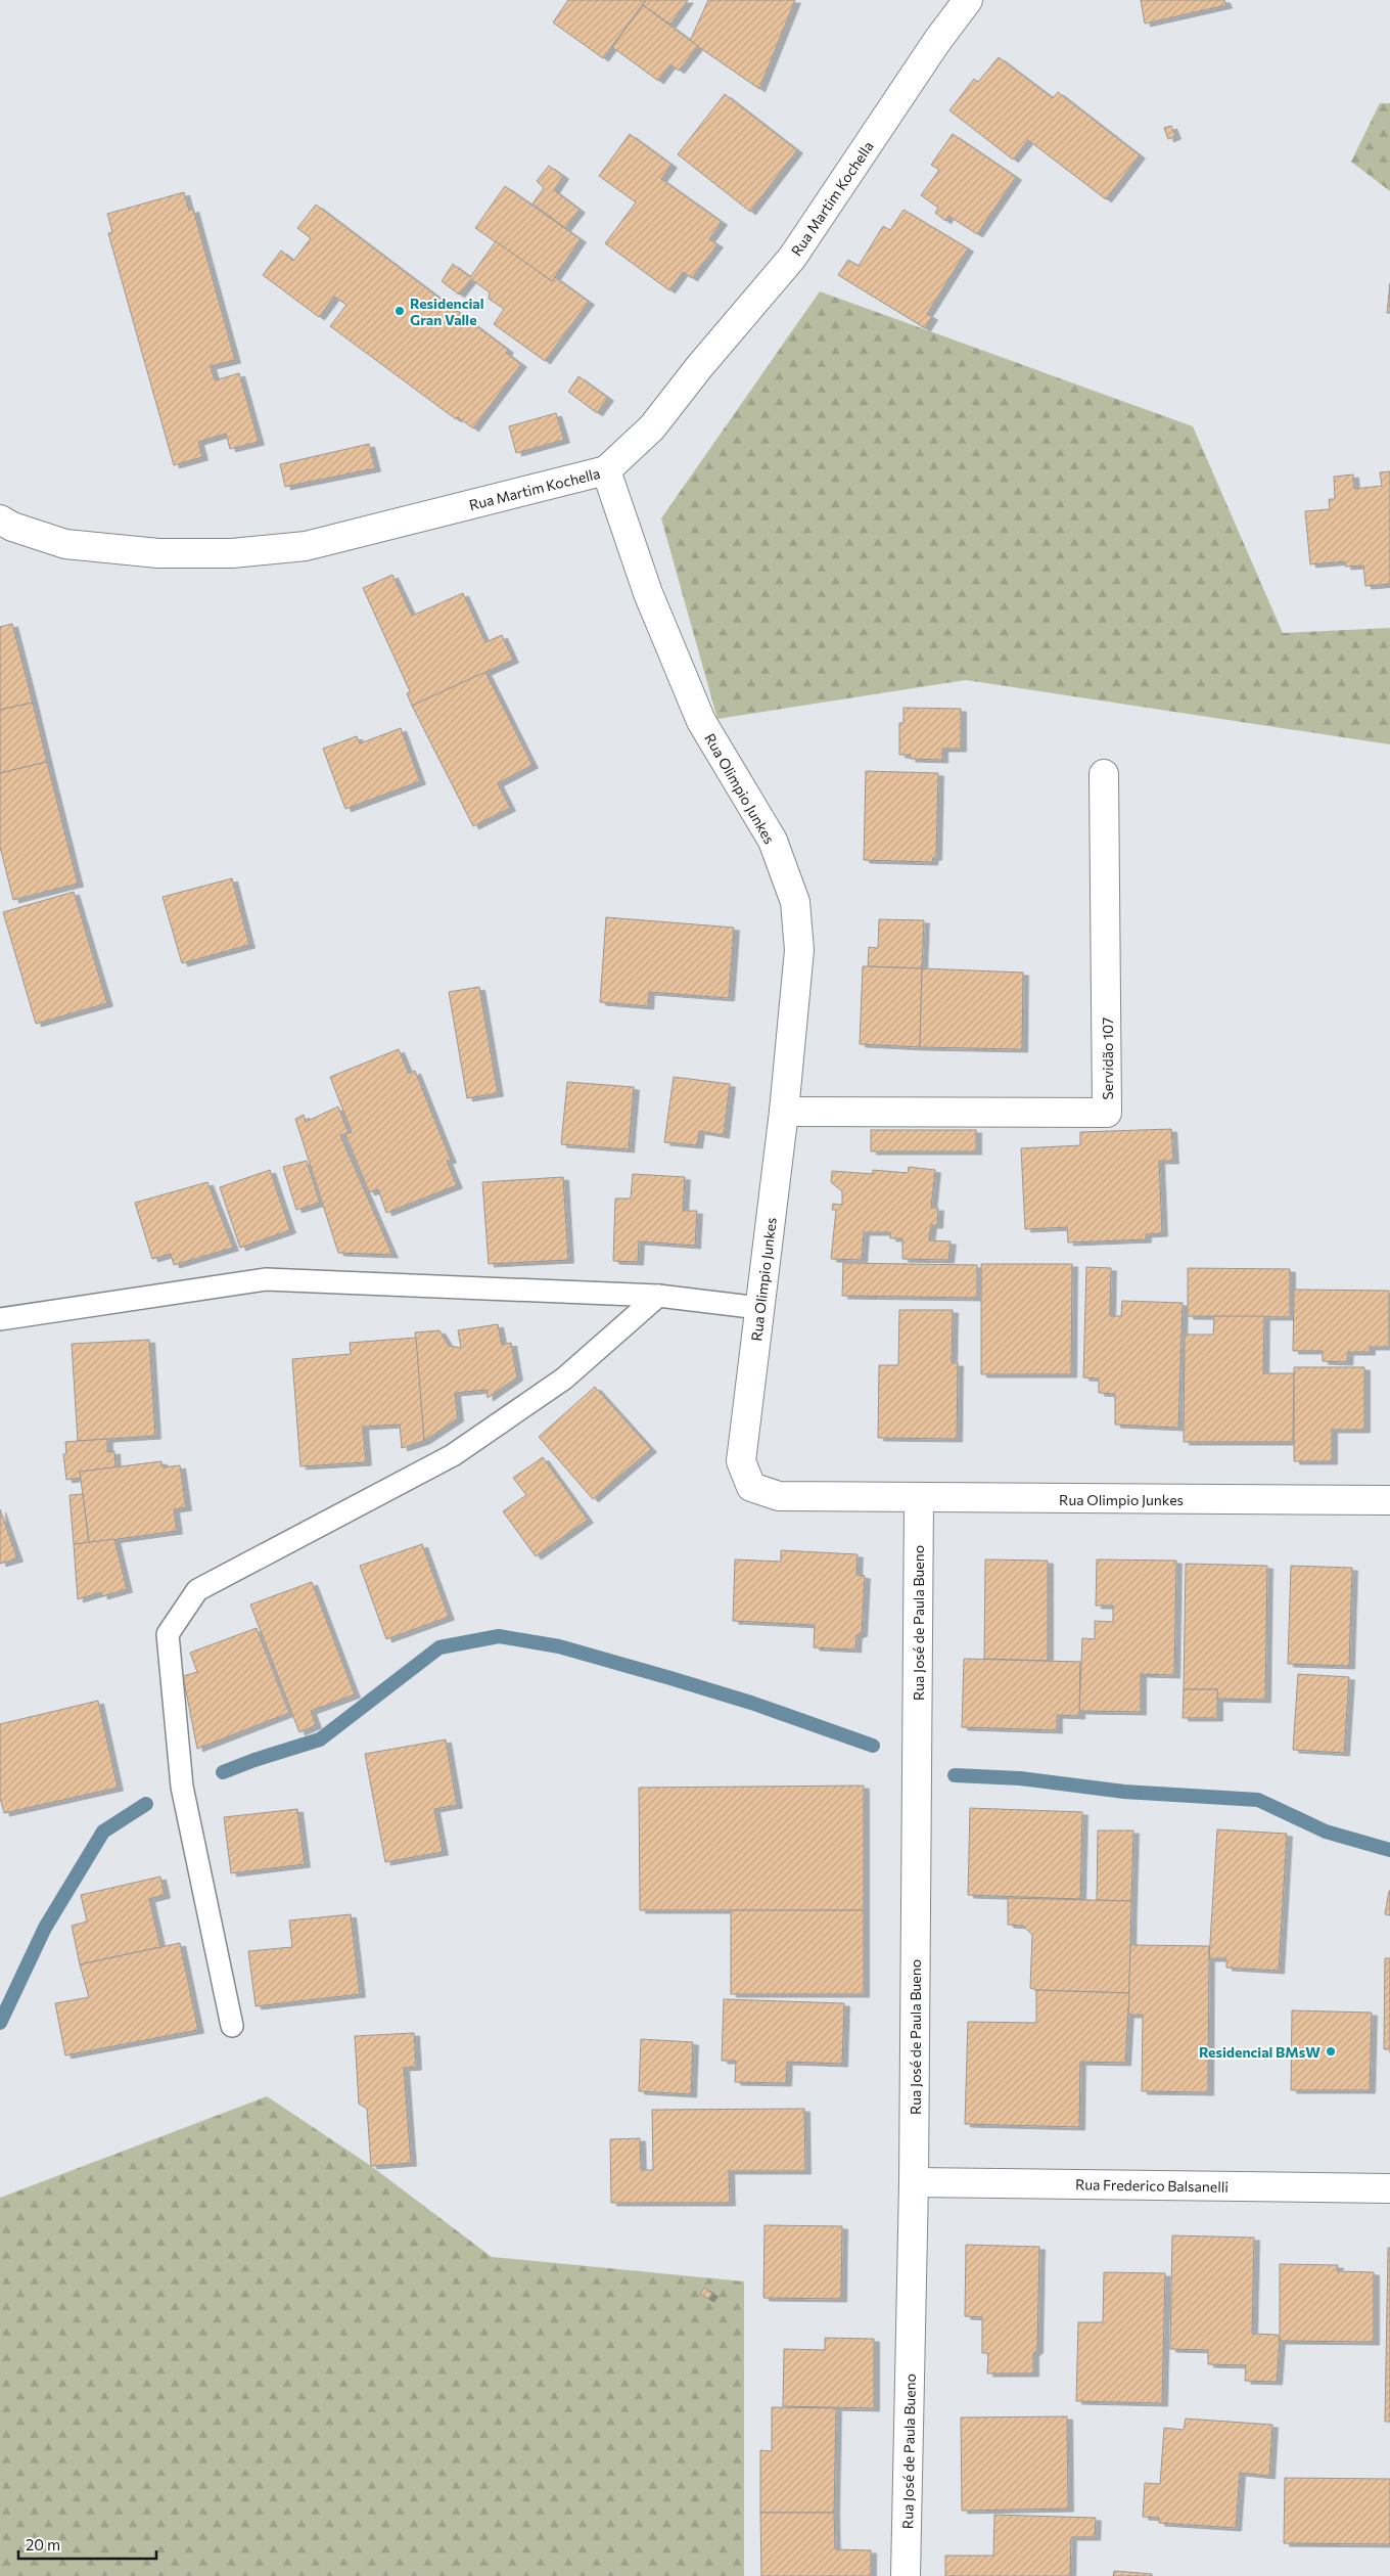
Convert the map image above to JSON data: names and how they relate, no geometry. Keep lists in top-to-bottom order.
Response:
{
  "streets": {
    "street": [
      "Rua Martim Kochella",
      "Rua Olimpio Junkes",
      "Servidão 107",
      "Rua José de Paula Bueno",
      "Rua Frederico Balsanelli"
    ]
  },
  "crossings": [
    ["Rua Martim Kochella", "Rua Olimpio Junkes"],
    ["Rua Olimpio Junkes", "Servidão 107"],
    ["Rua Olimpio Junkes", "Rua José de Paula Bueno"],
    ["Rua José de Paula Bueno", "Rua Frederico Balsanelli"]
  ],
  "places": ["Residencial Gran Valle", "Residencial BMsW"],
  "scale_bar": "20 m"
}
